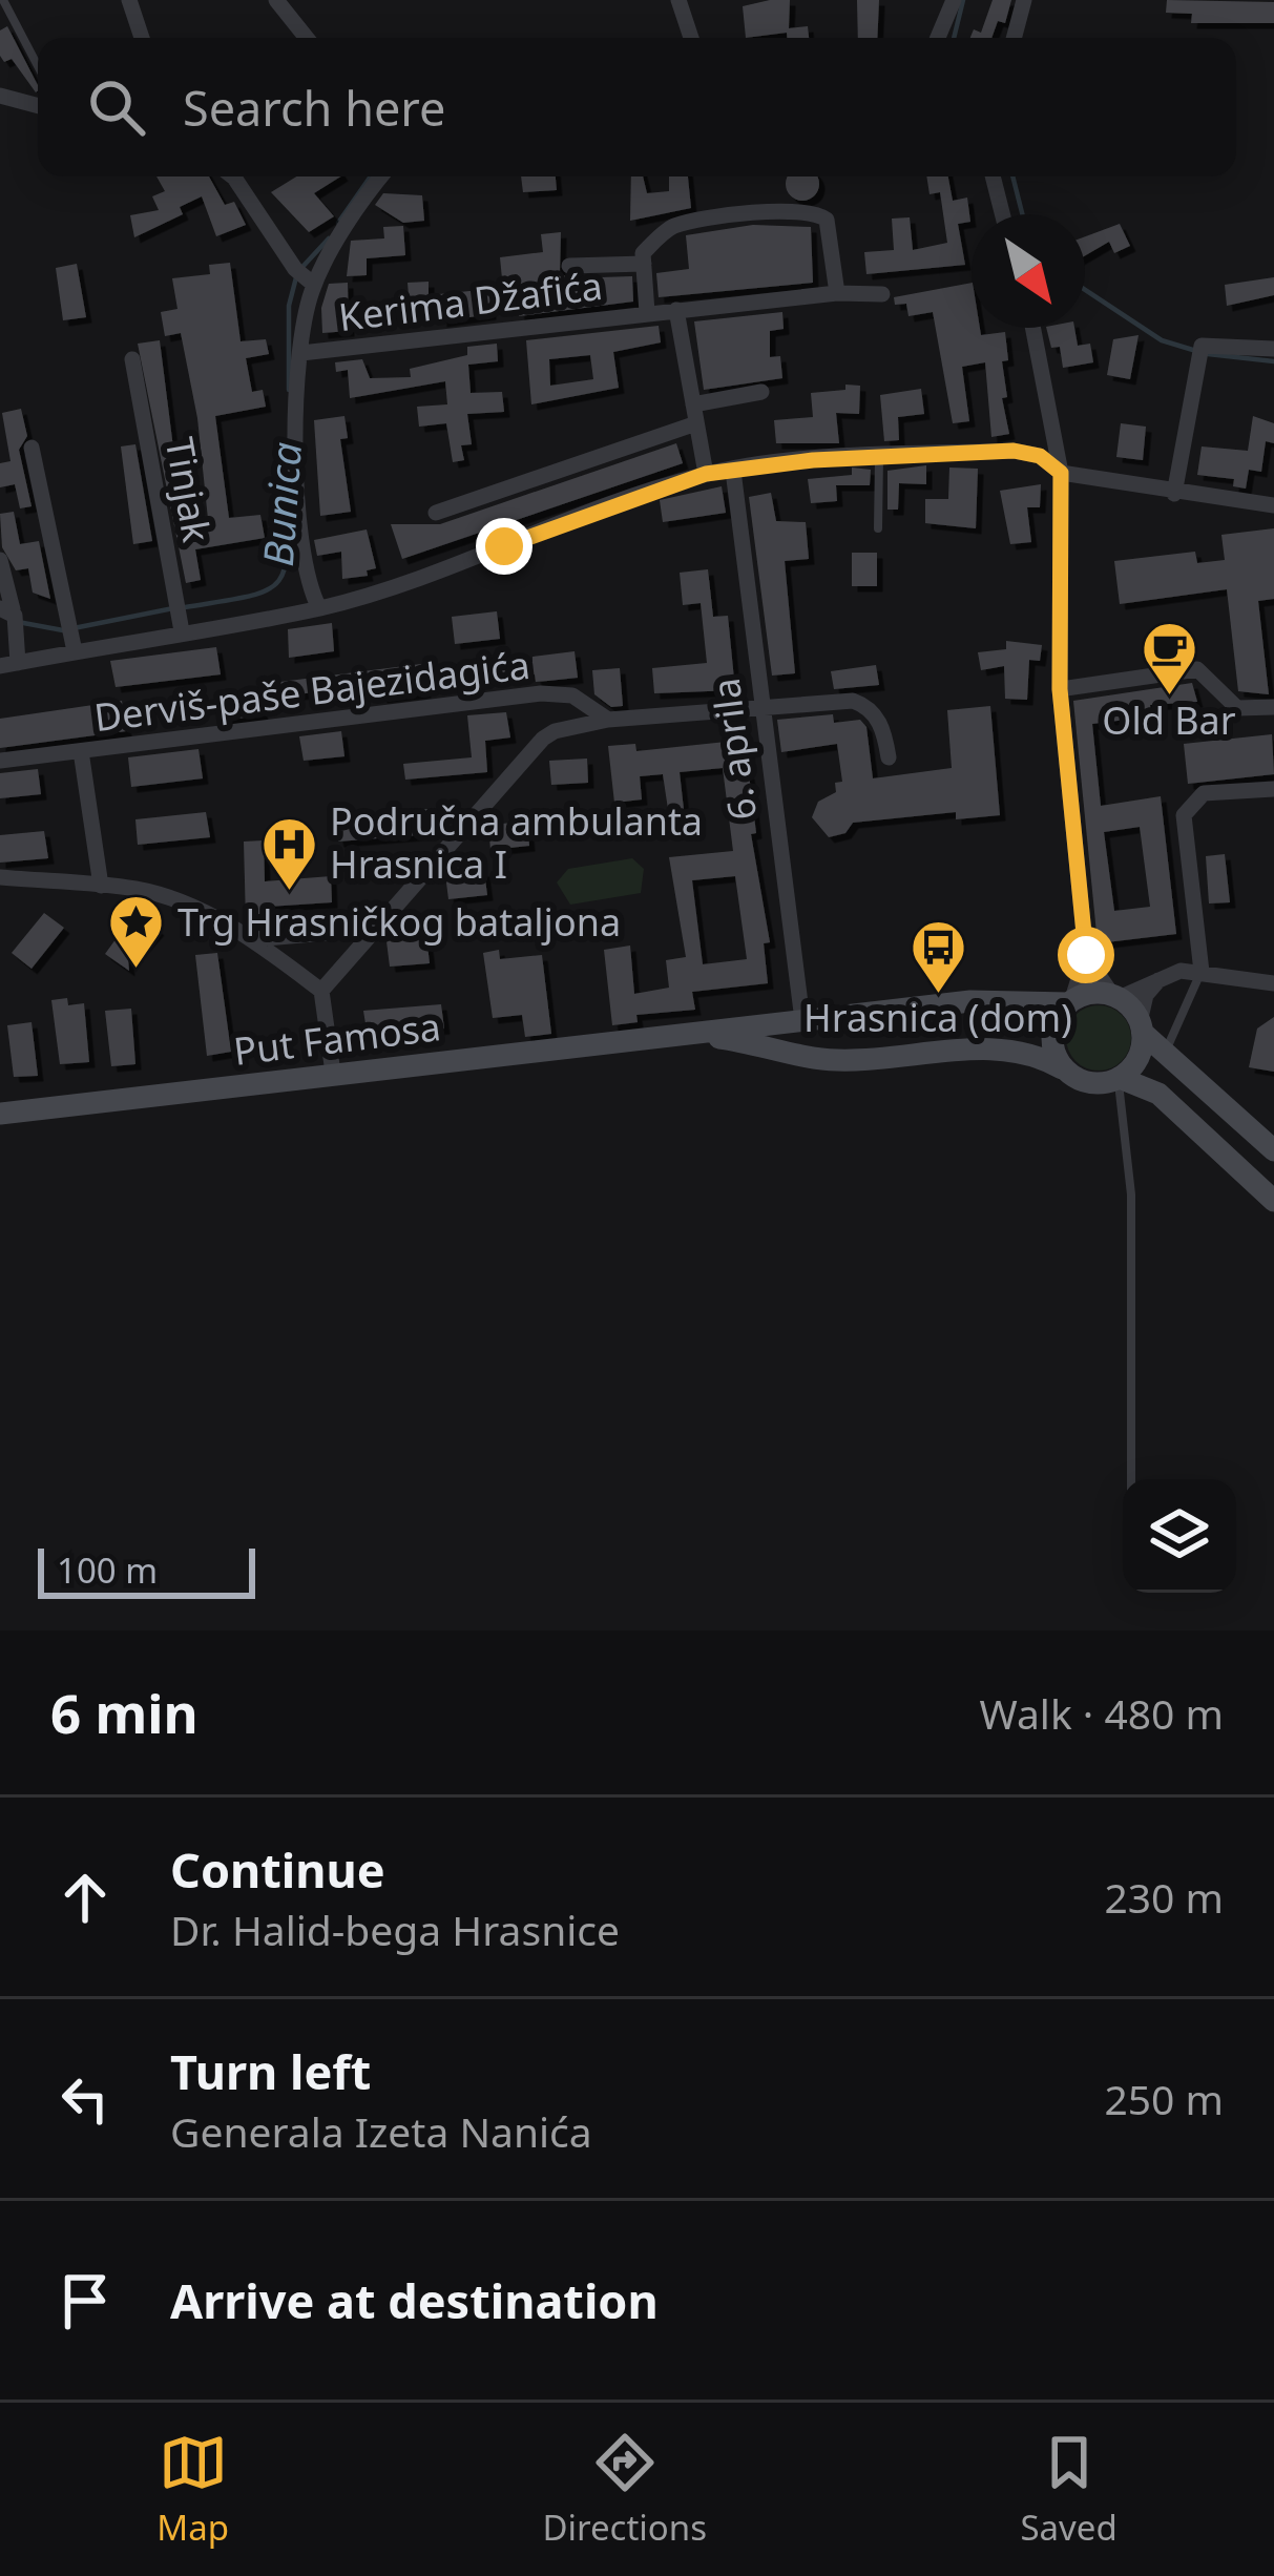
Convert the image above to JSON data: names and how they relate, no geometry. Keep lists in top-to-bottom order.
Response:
{
  "streets": {
    "main road": ["Put Famosa"],
    "street": [
      "Kerima Džafića",
      "Tinjak",
      "Derviš-paše Bajezidagića",
      "6. aprila"
    ]
  },
  "crossings": [
    ["Derviš-paše Bajezidagića", "6. aprila"],
    ["6. aprila", "Put Famosa"]
  ],
  "water": ["Bunica"],
  "places": {
    "cafe": ["Old Bar"],
    "hospital": ["Područna ambulanta Hrasnica I"],
    "place": ["Trg Hrasničkog bataljona"],
    "bus stop": ["Hrasnica (dom)"]
  },
  "scale_bar": "100 m",
  "north": "bottom right",
  "page": {
    "search": "Search here",
    "scale": "100 m",
    "heading": ["6 min", "Walk · 480 m"],
    "list": [
      ["Continue", "Dr. Halid-bega Hrasnice", "230 m"],
      ["Turn left", "Generala Izeta Nanića", "250 m"],
      "Arrive at destination"
    ],
    "nav": ["Map", "Directions", "Saved"]
  }
}
